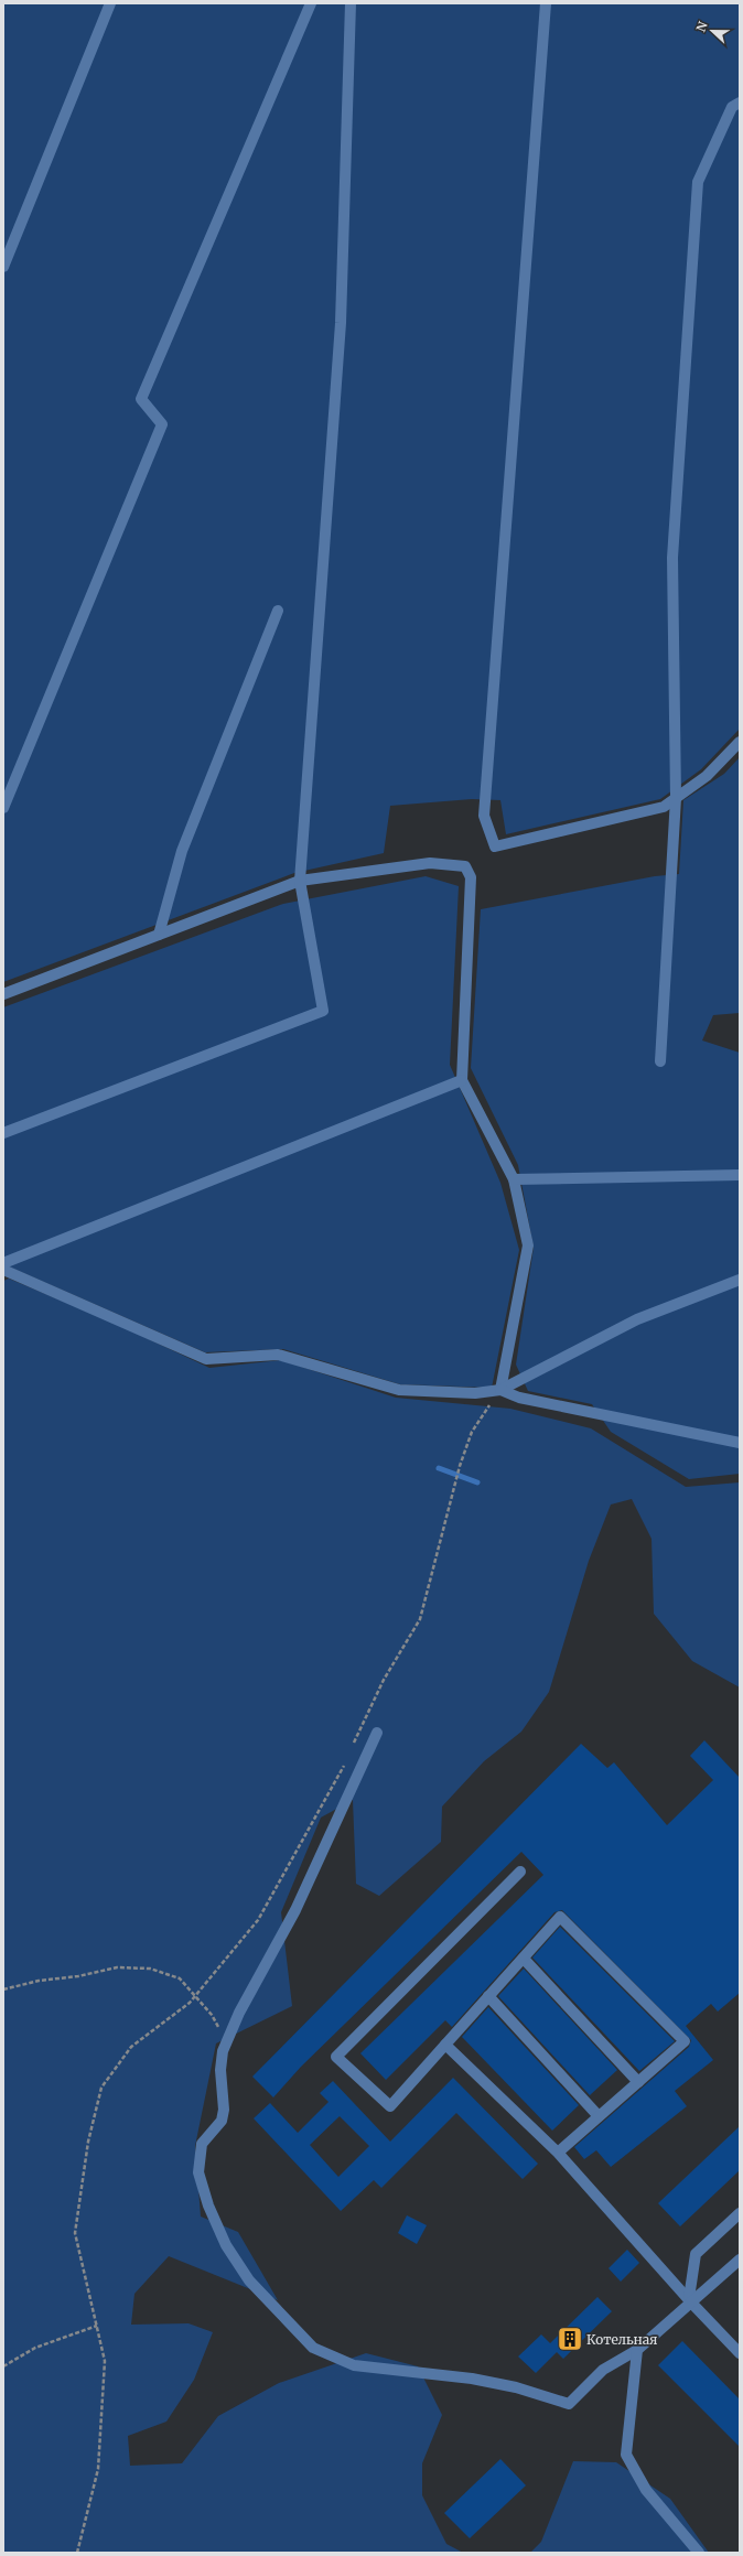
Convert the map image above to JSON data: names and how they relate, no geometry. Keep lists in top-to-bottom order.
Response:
{
  "places": {
    "building": ["Котельная"]
  },
  "north": "left"
}
